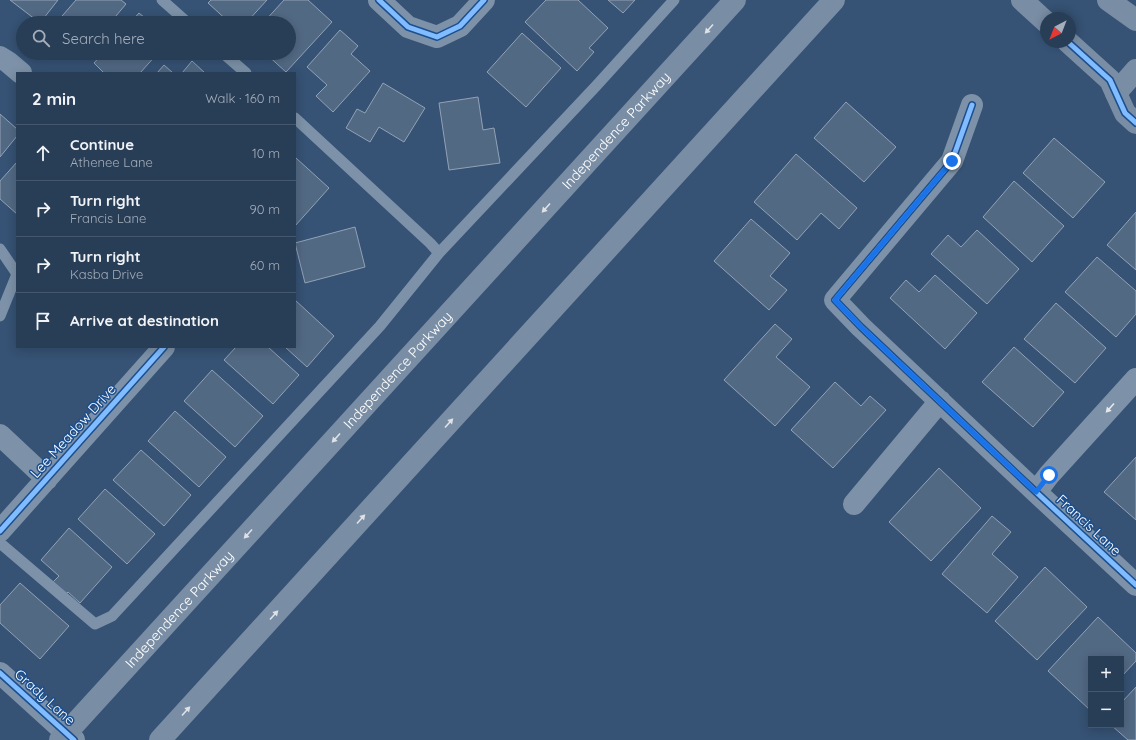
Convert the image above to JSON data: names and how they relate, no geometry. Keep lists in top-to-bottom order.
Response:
{
  "streets": {
    "main road": ["Independence Parkway"],
    "street": ["Lee Meadow Drive", "Francis Lane", "Grady Lane"]
  },
  "crossings": [
    ["Independence Parkway", "Grady Lane"]
  ],
  "north": "bottom left",
  "page": {
    "search": "Search here",
    "heading": ["2 min", "Walk · 160 m"],
    "list": [
      ["Continue", "Athenee Lane", "10 m"],
      ["Turn right", "Francis Lane", "90 m"],
      ["Turn right", "Kasba Drive", "60 m"],
      "Arrive at destination"
    ],
    "map_buttons": ["+", "−"]
  }
}
